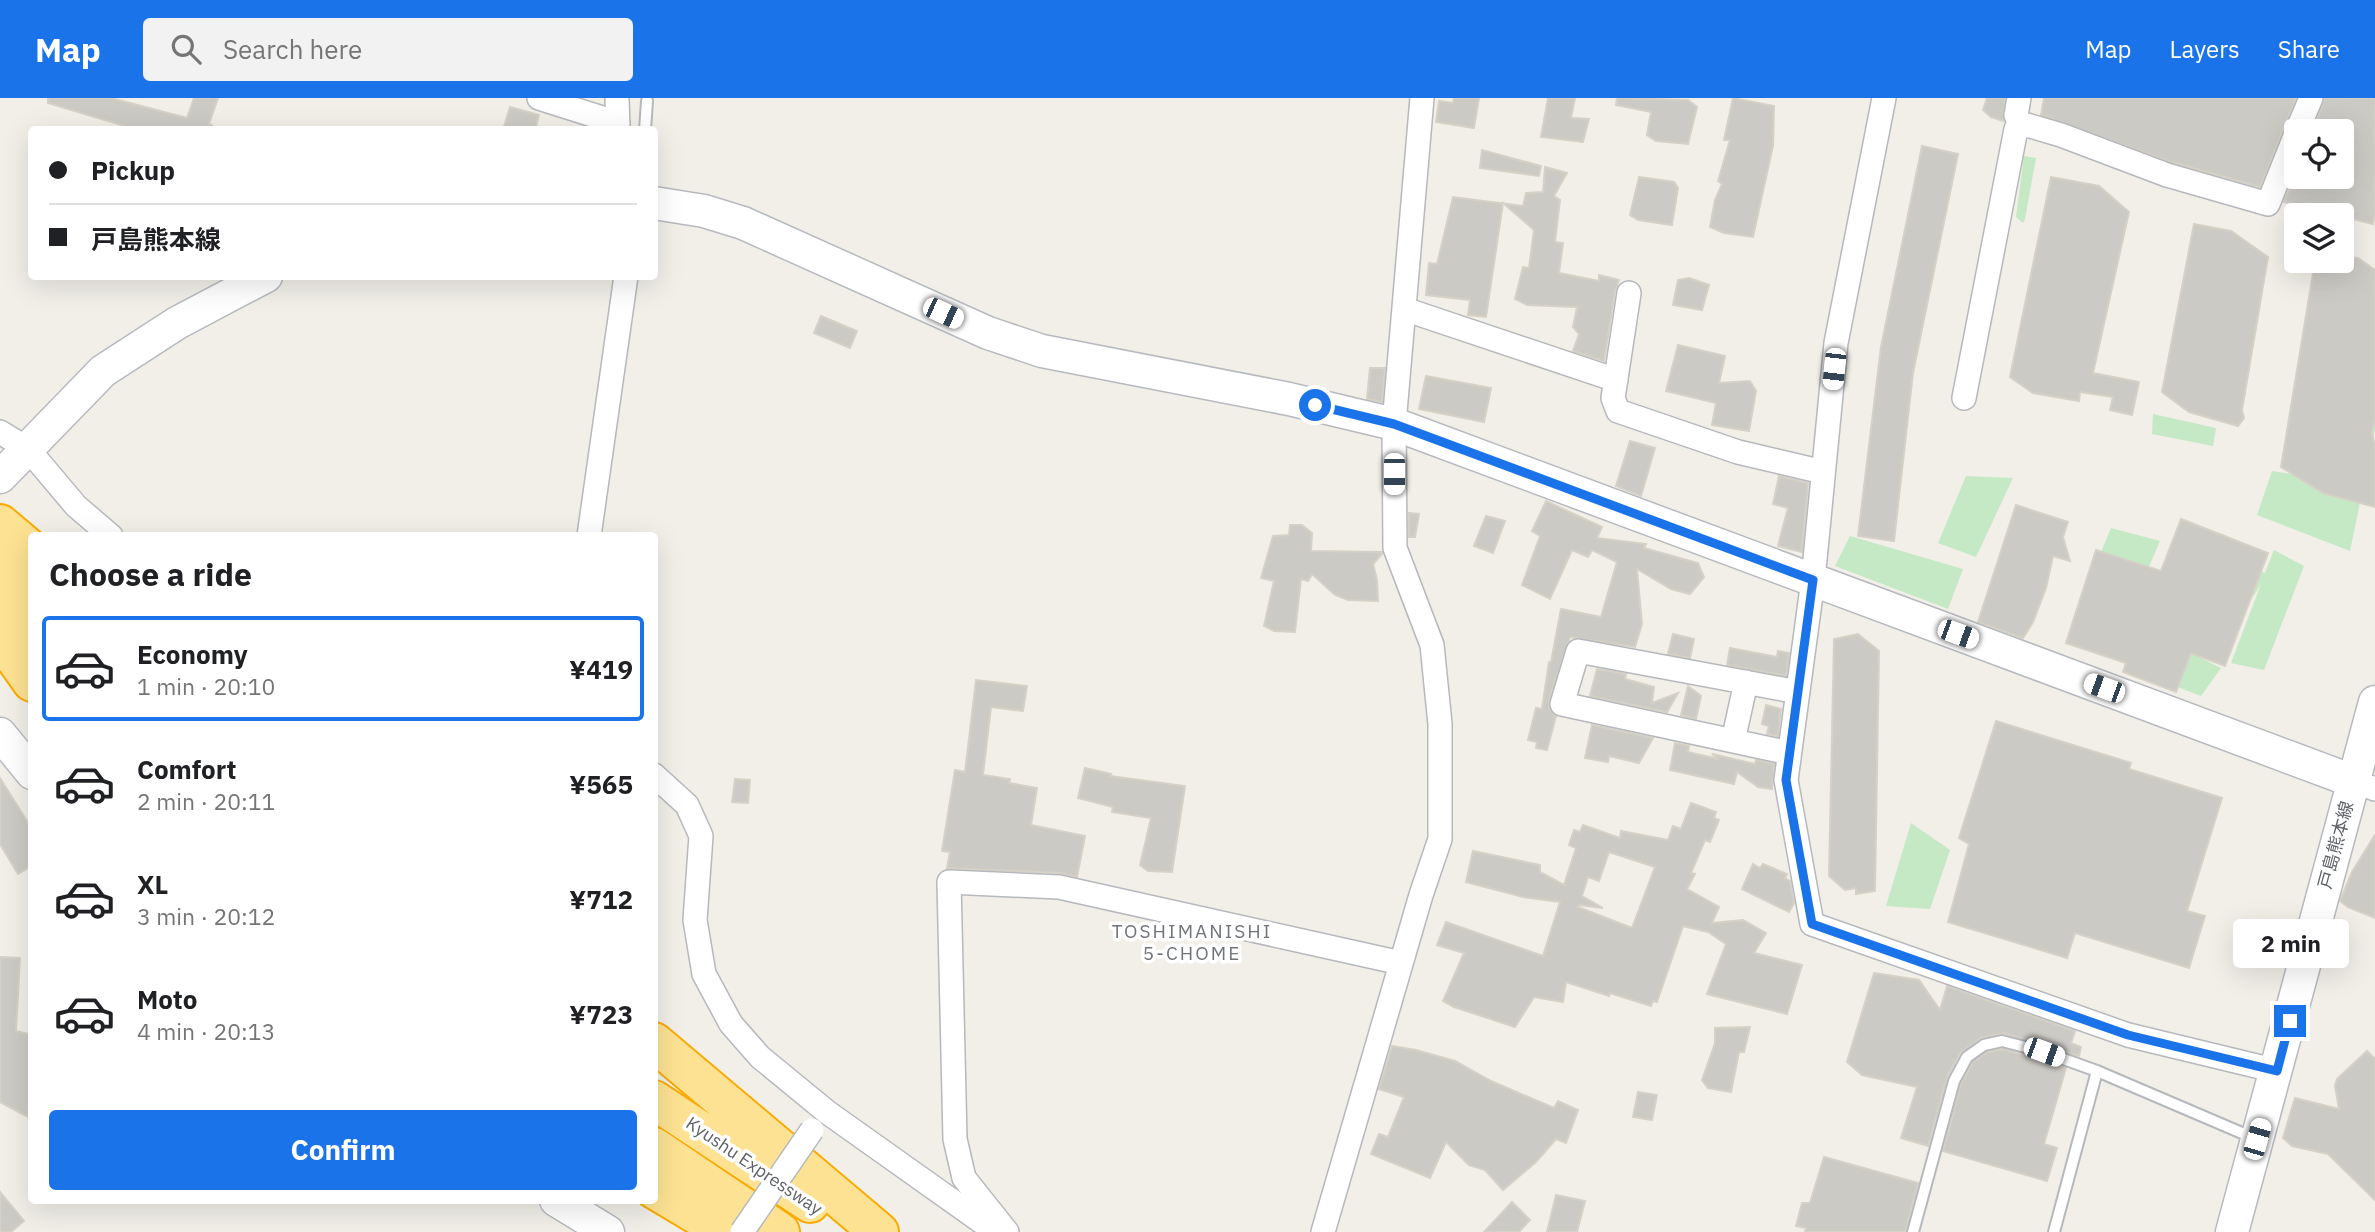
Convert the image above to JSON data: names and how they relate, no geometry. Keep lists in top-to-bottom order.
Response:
{
  "streets": {
    "highway": ["Kyushu Expressway"],
    "street": ["戸島熊本線"]
  },
  "districts": ["TOSHIMANISHI 5-CHOME"],
  "page": {
    "header": "Map",
    "search": "Search here",
    "nav": ["Map", "Layers", "Share"],
    "banner": ["Pickup", "戸島熊本線"],
    "heading": "Choose a ride",
    "list": [
      {
        "name": "Economy",
        "note": "1 min · 20:10",
        "value": "¥419"
      },
      {
        "name": "Comfort",
        "note": "2 min · 20:11",
        "value": "¥565"
      },
      {
        "name": "XL",
        "note": "3 min · 20:12",
        "value": "¥712"
      },
      {
        "name": "Moto",
        "note": "4 min · 20:13",
        "value": "¥723"
      }
    ],
    "bubble": "2 min",
    "buttons": "Confirm"
  }
}
